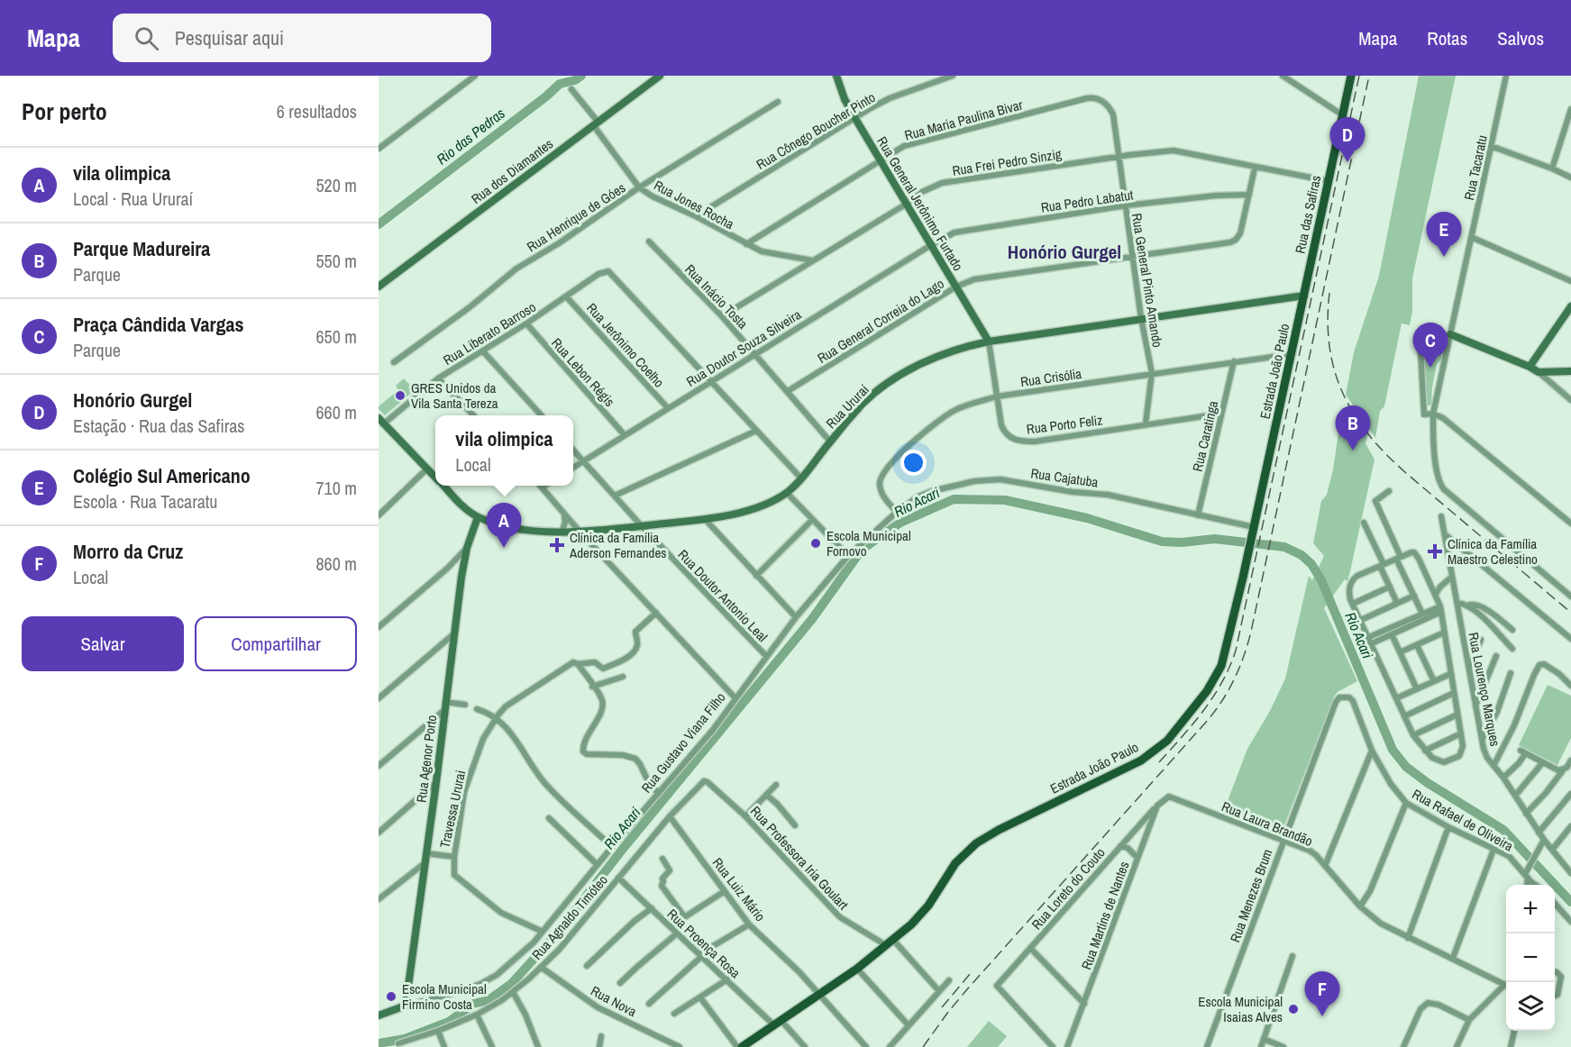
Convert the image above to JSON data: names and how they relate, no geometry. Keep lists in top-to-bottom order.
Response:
{
  "streets": {
    "main road": ["Rua das Safiras", "Estrada João Paulo"],
    "street": [
      "Rua Maria Paulina Bivar",
      "Rua Cônego Boucher Pinto",
      "Rua Frei Pedro Sinzig",
      "Rua Tacaratu",
      "Rua dos Diamantes",
      "Rua Pedro Labatut",
      "Rua General Jerônimo Furtado",
      "Rua Jones Rocha",
      "Rua Henrique de Góes",
      "Rua General Pinto Amando",
      "Rua Inácio Tosta",
      "Rua General Correia do Lago",
      "Rua Liberato Barroso",
      "Rua Jerônimo Coelho",
      "Rua Doutor Souza Silveira",
      "Rua Lebon Régis",
      "Rua Crisólia",
      "Rua Ururaí",
      "Rua Porto Feliz",
      "Rua Caratinga",
      "Rua Cajatuba",
      "Rua Doutor Antonio Leal",
      "Rua Lourenço Marques",
      "Rua Gustavo Viana Filho",
      "Rua Agenor Porto",
      "Travessa Ururai",
      "Rua Rafael de Oliveira",
      "Rua Laura Brandão",
      "Rua Professora Iria Goulart",
      "Rua Loreto do Couto",
      "Rua Luiz Mário",
      "Rua Menezes Brum",
      "Rua Martins de Nantes",
      "Rua Agnaldo Timóteo",
      "Rua Proença Rosa",
      "Rua Nova"
    ]
  },
  "crossings": [
    ["Rua Maria Paulina Bivar", "Rua General Jerônimo Furtado"],
    ["Rua Maria Paulina Bivar", "Rua Jones Rocha"],
    ["Rua Maria Paulina Bivar", "Rua General Pinto Amando"],
    ["Rua Cônego Boucher Pinto", "Rua General Jerônimo Furtado"],
    ["Rua Cônego Boucher Pinto", "Rua Jones Rocha"],
    ["Rua Frei Pedro Sinzig", "Rua General Jerônimo Furtado"],
    ["Rua Frei Pedro Sinzig", "Rua Jones Rocha"],
    ["Rua Frei Pedro Sinzig", "Rua das Safiras"],
    ["Rua Frei Pedro Sinzig", "Rua General Pinto Amando"],
    ["Rua Frei Pedro Sinzig", "Rua Inácio Tosta"],
    ["Rua Frei Pedro Sinzig", "Rua General Correia do Lago"],
    ["Rua dos Diamantes", "Rua Jones Rocha"],
    ["Rua Pedro Labatut", "Rua General Jerônimo Furtado"],
    ["Rua Pedro Labatut", "Rua General Pinto Amando"],
    ["Rua Pedro Labatut", "Rua General Correia do Lago"],
    ["Rua Pedro Labatut", "Rua Doutor Souza Silveira"],
    ["Rua General Jerônimo Furtado", "Rua General Correia do Lago"],
    ["Rua General Jerônimo Furtado", "Rua Doutor Souza Silveira"],
    ["Rua General Jerônimo Furtado", "Rua Ururaí"],
    ["Rua General Jerônimo Furtado", "Rua Porto Feliz"],
    ["Rua Jones Rocha", "Rua Henrique de Góes"],
    ["Rua das Safiras", "Estrada João Paulo"],
    ["Rua das Safiras", "Rua Ururaí"],
    ["Rua General Pinto Amando", "Rua General Correia do Lago"],
    ["Rua General Pinto Amando", "Rua Crisólia"],
    ["Rua General Pinto Amando", "Rua Ururaí"],
    ["Rua General Pinto Amando", "Rua Porto Feliz"],
    ["Rua Inácio Tosta", "Rua General Correia do Lago"],
    ["Rua Inácio Tosta", "Rua Doutor Souza Silveira"],
    ["Rua Inácio Tosta", "Rua Ururaí"],
    ["Rua Liberato Barroso", "Rua Jerônimo Coelho"],
    ["Rua Liberato Barroso", "Rua Doutor Souza Silveira"],
    ["Rua Liberato Barroso", "Rua Lebon Régis"],
    ["Rua Liberato Barroso", "Rua Ururaí"],
    ["Rua Jerônimo Coelho", "Rua Doutor Souza Silveira"],
    ["Rua Doutor Souza Silveira", "Rua Lebon Régis"],
    ["Rua Doutor Souza Silveira", "Rua Doutor Antonio Leal"],
    ["Estrada João Paulo", "Rua Crisólia"],
    ["Estrada João Paulo", "Rua Ururaí"],
    ["Estrada João Paulo", "Rua Cajatuba"],
    ["Estrada João Paulo", "Rua Professora Iria Goulart"],
    ["Estrada João Paulo", "Rua Luiz Mário"],
    ["Estrada João Paulo", "Rua Proença Rosa"],
    ["Rua Crisólia", "Rua Porto Feliz"],
    ["Rua Crisólia", "Rua Caratinga"],
    ["Rua Crisólia", "Rua Cajatuba"],
    ["Rua Ururaí", "Rua Porto Feliz"],
    ["Rua Ururaí", "Rua Doutor Antonio Leal"],
    ["Rua Ururaí", "Rua Agenor Porto"],
    ["Rua Porto Feliz", "Rua Caratinga"],
    ["Rua Caratinga", "Rua Cajatuba"],
    ["Rua Cajatuba", "Rua Gustavo Viana Filho"],
    ["Rua Doutor Antonio Leal", "Rua Gustavo Viana Filho"],
    ["Rua Gustavo Viana Filho", "Rua Agenor Porto"],
    ["Rua Gustavo Viana Filho", "Travessa Ururai"],
    ["Rua Rafael de Oliveira", "Rua Menezes Brum"],
    ["Rua Laura Brandão", "Rua Loreto do Couto"],
    ["Rua Laura Brandão", "Rua Menezes Brum"],
    ["Rua Laura Brandão", "Rua Martins de Nantes"],
    ["Rua Professora Iria Goulart", "Rua Agnaldo Timóteo"],
    ["Rua Loreto do Couto", "Rua Martins de Nantes"],
    ["Rua Luiz Mário", "Rua Agnaldo Timóteo"],
    ["Rua Agnaldo Timóteo", "Rua Proença Rosa"],
    ["Rua Agnaldo Timóteo", "Rua Nova"]
  ],
  "districts": ["Honório Gurgel"],
  "water": ["Rio das Pedras", "Rio Acari"],
  "places": {
    "other": [
      "GRES Unidos da Vila Santa Tereza",
      "Escola Municipal Fornovo",
      "Escola Municipal Firmino Costa",
      "Escola Municipal Isaias Alves"
    ],
    "health": ["Clínica da Família Aderson Fernandes", "Clínica da Família Maestro Celestino"]
  },
  "page": {
    "header": "Mapa",
    "search": "Pesquisar aqui",
    "nav": ["Mapa", "Rotas", "Salvos"],
    "heading": ["Por perto", "6 resultados"],
    "pins": [
      "D",
      "E",
      "C",
      "B",
      "A",
      "F"
    ],
    "list": [
      {
        "mark": "A",
        "name": "vila olimpica",
        "note": "Local · Rua Ururaí",
        "value": "520 m"
      },
      {
        "mark": "B",
        "name": "Parque Madureira",
        "note": "Parque",
        "value": "550 m"
      },
      {
        "mark": "C",
        "name": "Praça Cândida Vargas",
        "note": "Parque",
        "value": "650 m"
      },
      {
        "mark": "D",
        "name": "Honório Gurgel",
        "note": "Estação · Rua das Safiras",
        "value": "660 m"
      },
      {
        "mark": "E",
        "name": "Colégio Sul Americano",
        "note": "Escola · Rua Tacaratu",
        "value": "710 m"
      },
      {
        "mark": "F",
        "name": "Morro da Cruz",
        "note": "Local",
        "value": "860 m"
      }
    ],
    "popup": ["vila olimpica", "Local"],
    "buttons": ["Salvar", "Compartilhar"],
    "map_buttons": ["+", "−"]
  }
}
